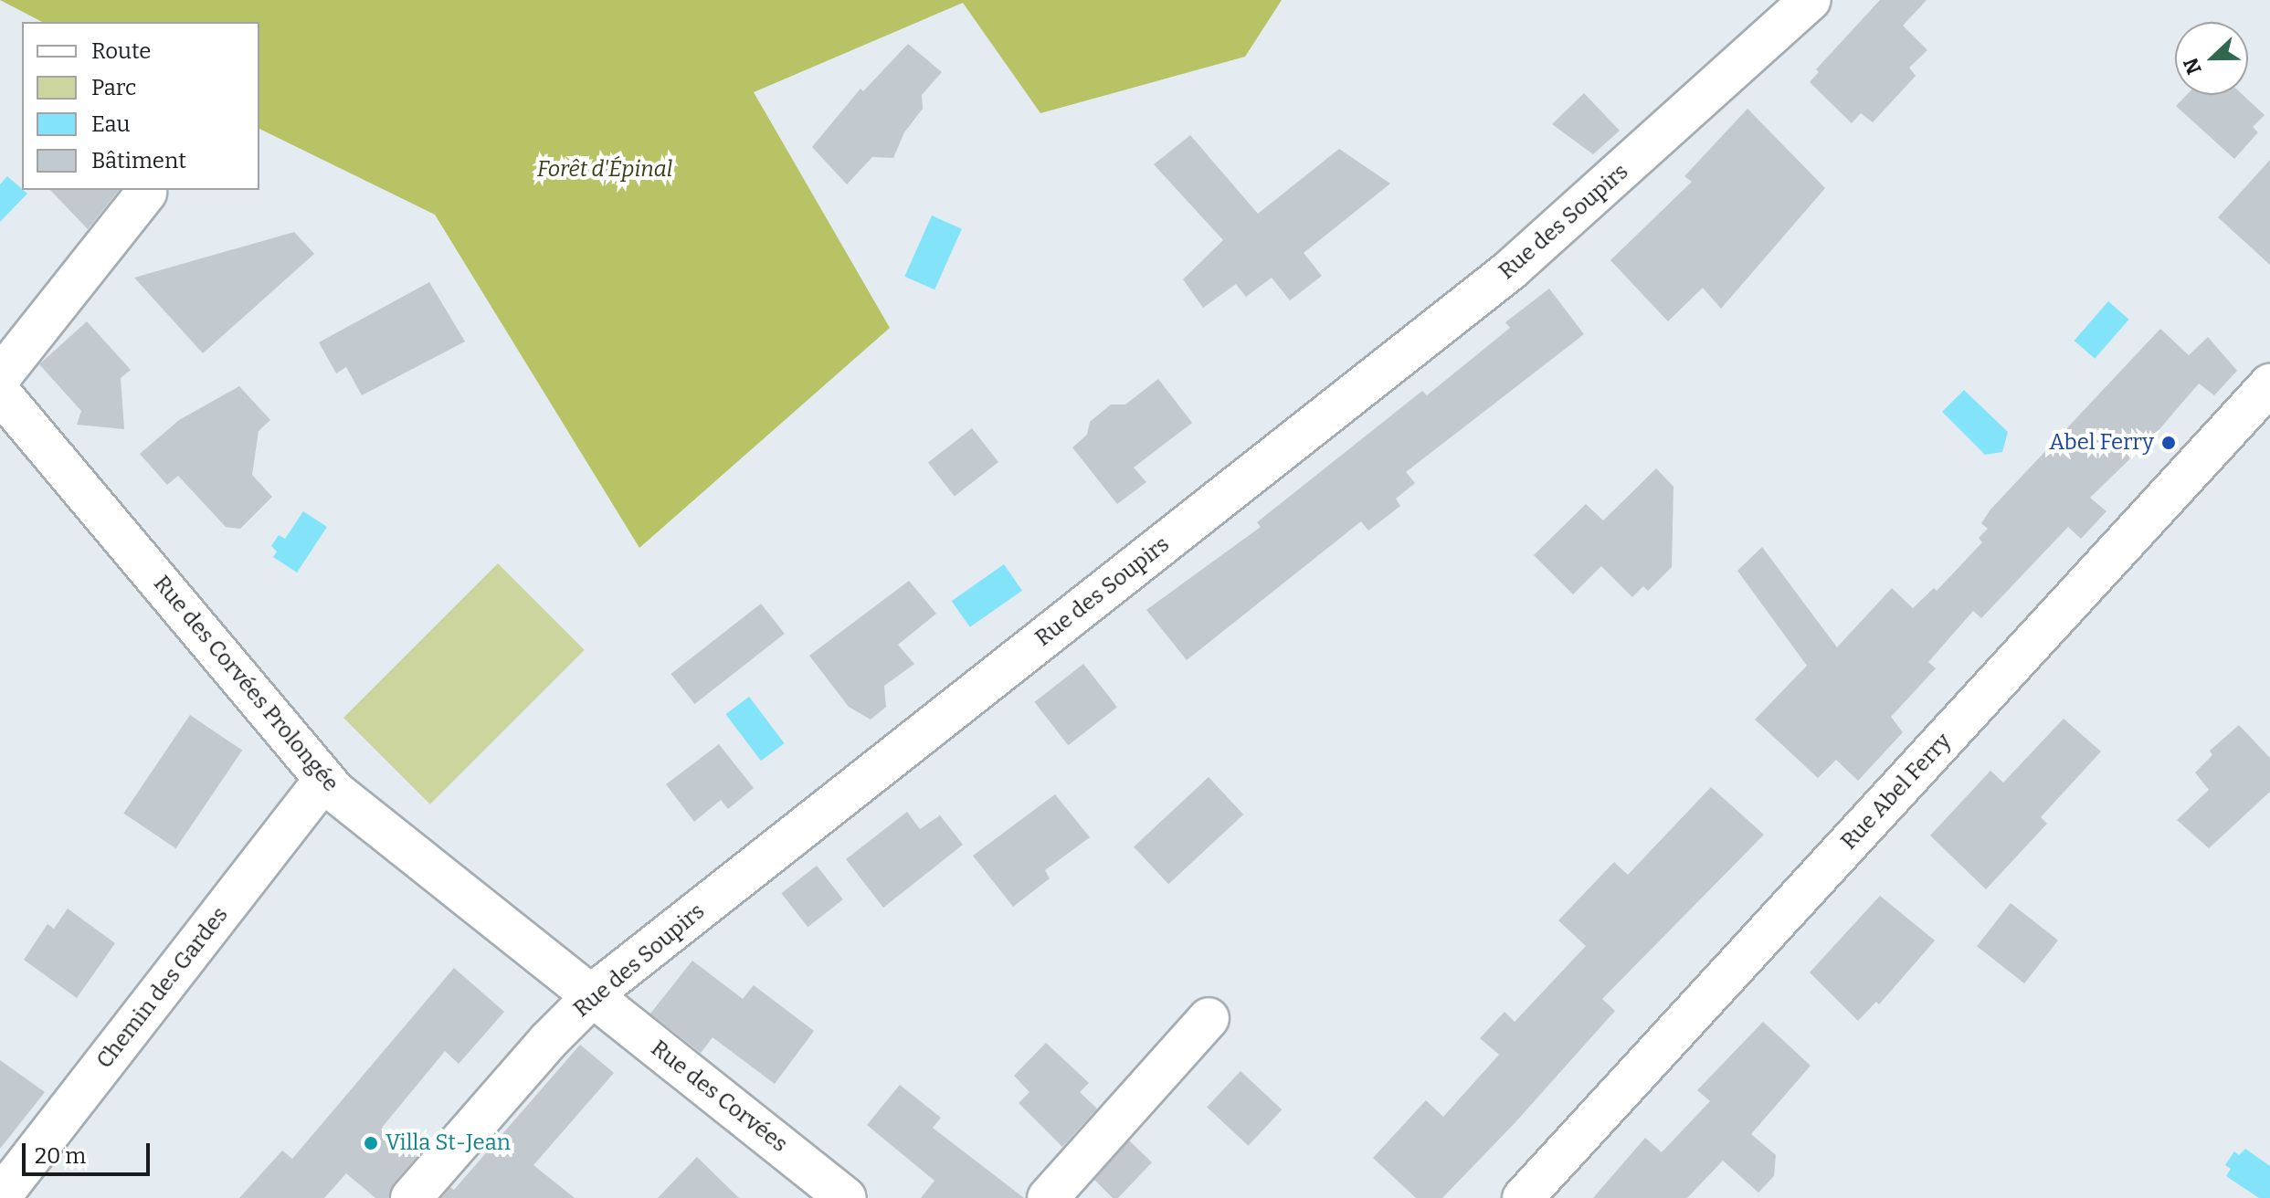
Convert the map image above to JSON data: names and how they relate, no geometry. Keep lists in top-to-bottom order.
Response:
{
  "streets": {
    "street": [
      "Rue des Soupirs",
      "Rue des Corvées Prolongée",
      "Rue Abel Ferry",
      "Chemin des Gardes",
      "Rue des Corvées"
    ]
  },
  "crossings": [
    ["Rue des Soupirs", "Rue des Corvées Prolongée"],
    ["Rue des Soupirs", "Rue des Corvées"],
    ["Rue des Corvées Prolongée", "Chemin des Gardes"],
    ["Rue des Corvées Prolongée", "Rue des Corvées"]
  ],
  "parks": ["Forêt d'Épinal"],
  "places": ["Abel Ferry", "Villa St-Jean"],
  "legend": [
    "Route",
    "Parc",
    "Eau",
    "Bâtiment"
  ],
  "scale_bar": "20 m",
  "north": "left"
}
